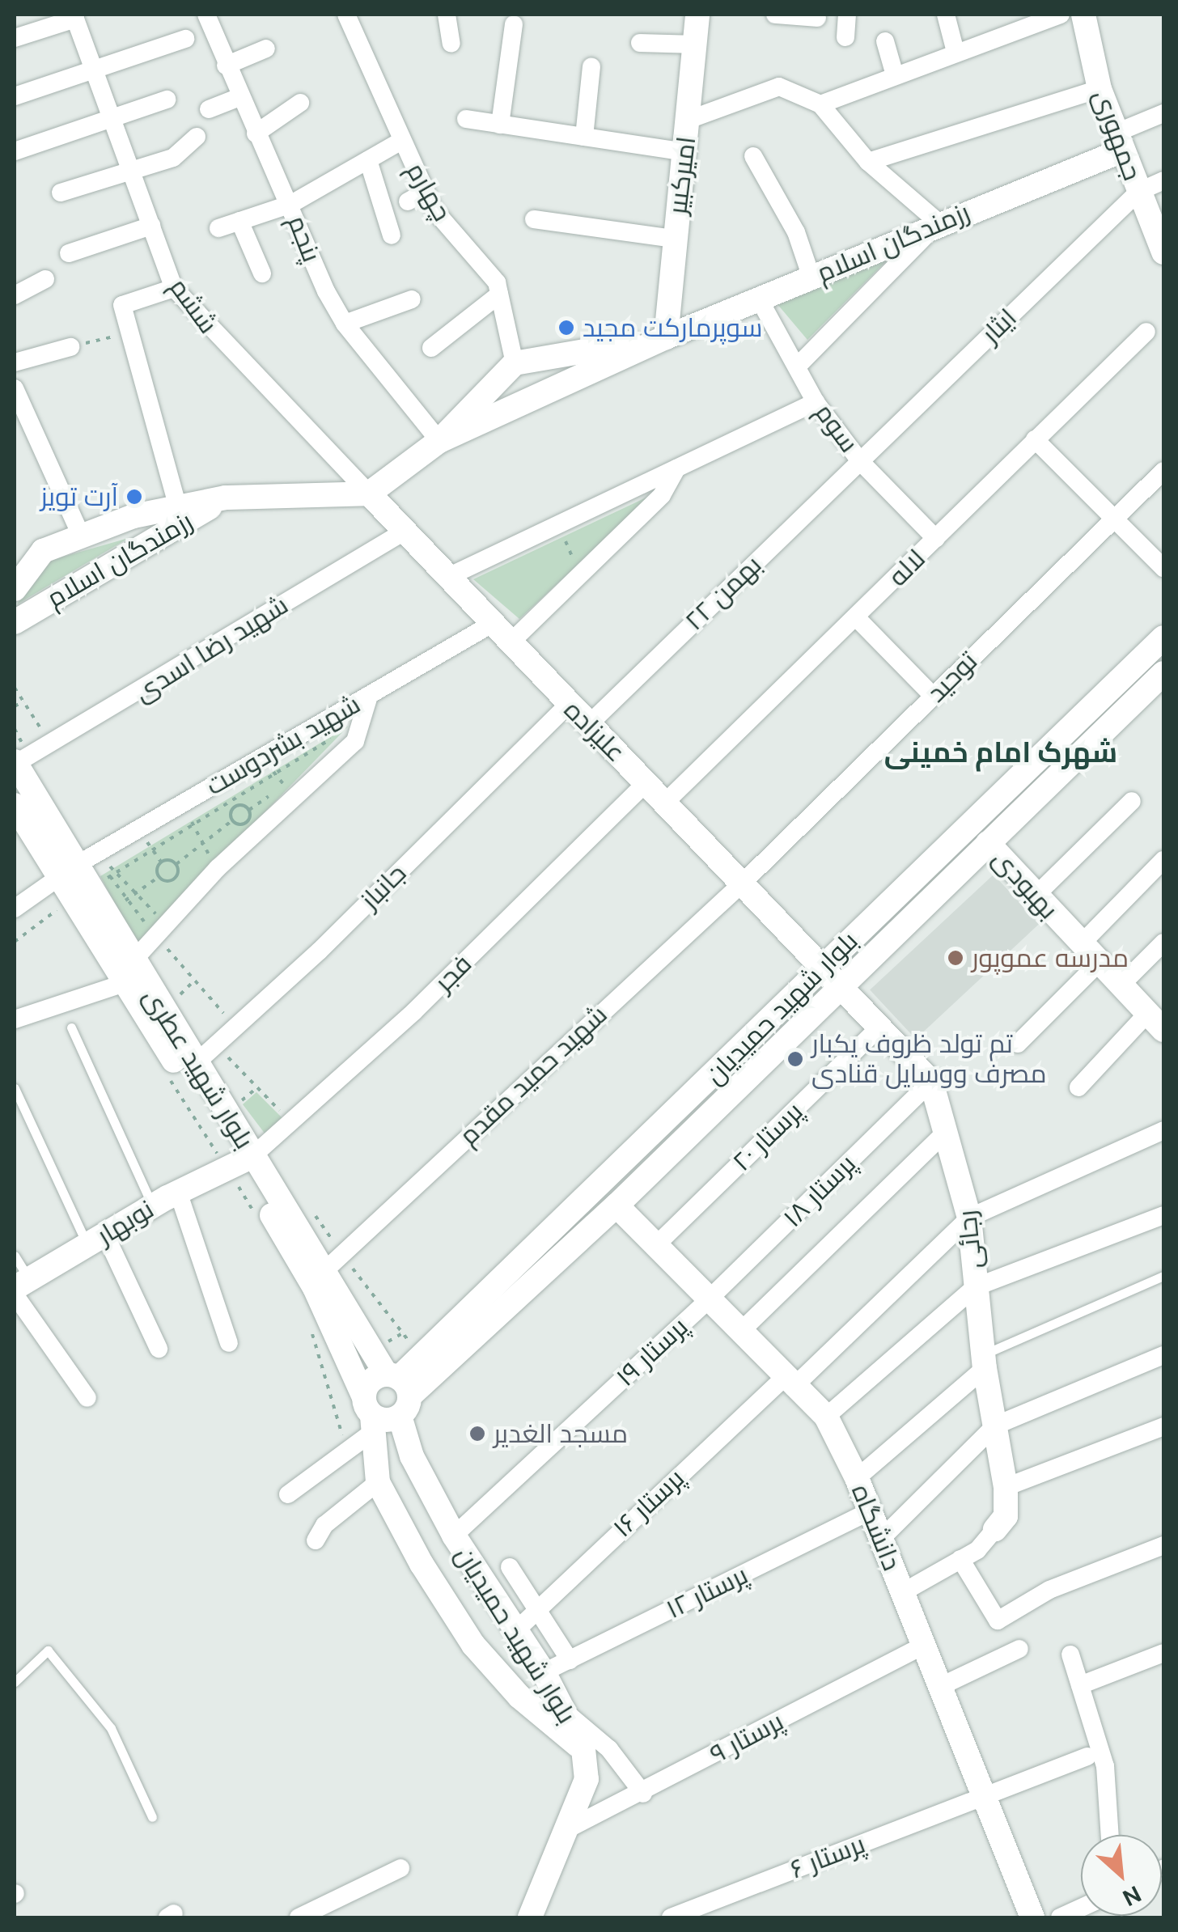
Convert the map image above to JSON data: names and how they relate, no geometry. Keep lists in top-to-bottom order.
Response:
{
  "streets": {
    "street": [
      "جمهوری",
      "امیرکبیر",
      "چهارم",
      "پنجم",
      "رزمندگان اسلام",
      "ششم",
      "ایثار",
      "سوم",
      "لاله",
      "۲۲ بهمن",
      "شهید رضا اسدی",
      "توحید",
      "علیزاده",
      "شهید بشردوست",
      "بهبودی",
      "جانباز",
      "فجر",
      "بلوار شهید حمیدیان",
      "بلوار شهید عطری",
      "شهید حمید مقدم",
      "پرستار ۲۰",
      "پرستار ۱۸",
      "نوبهار",
      "رجائی",
      "پرستار ۱۹",
      "پرستار ۱۶",
      "دانشگاه",
      "پرستار ۱۲",
      "پرستار ۹",
      "پرستار ۶"
    ]
  },
  "crossings": [
    ["جمهوری", "رزمندگان اسلام"],
    ["جمهوری", "ایثار"],
    ["امیرکبیر", "رزمندگان اسلام"],
    ["چهارم", "رزمندگان اسلام"],
    ["پنجم", "رزمندگان اسلام"],
    ["رزمندگان اسلام", "ششم"],
    ["رزمندگان اسلام", "سوم"],
    ["رزمندگان اسلام", "علیزاده"],
    ["ششم", "علیزاده"],
    ["ایثار", "سوم"],
    ["ایثار", "۲۲ بهمن"],
    ["سوم", "لاله"],
    ["سوم", "۲۲ بهمن"],
    ["لاله", "علیزاده"],
    ["۲۲ بهمن", "علیزاده"],
    ["شهید رضا اسدی", "علیزاده"],
    ["شهید رضا اسدی", "بلوار شهید عطری"],
    ["توحید", "علیزاده"],
    ["توحید", "شهید حمید مقدم"],
    ["علیزاده", "شهید بشردوست"],
    ["علیزاده", "جانباز"],
    ["علیزاده", "فجر"],
    ["علیزاده", "بلوار شهید حمیدیان"],
    ["علیزاده", "شهید حمید مقدم"],
    ["علیزاده", "رجائی"],
    ["شهید بشردوست", "بلوار شهید عطری"],
    ["بهبودی", "بلوار شهید حمیدیان"],
    ["جانباز", "بلوار شهید عطری"],
    ["فجر", "بلوار شهید عطری"],
    ["فجر", "نوبهار"],
    ["بلوار شهید حمیدیان", "بلوار شهید عطری"],
    ["بلوار شهید حمیدیان", "رجائی"],
    ["بلوار شهید حمیدیان", "پرستار ۱۹"],
    ["بلوار شهید حمیدیان", "پرستار ۱۶"],
    ["بلوار شهید حمیدیان", "دانشگاه"],
    ["بلوار شهید حمیدیان", "پرستار ۱۲"],
    ["بلوار شهید عطری", "شهید حمید مقدم"],
    ["بلوار شهید عطری", "نوبهار"],
    ["پرستار ۲۰", "رجائی"],
    ["پرستار ۲۰", "دانشگاه"],
    ["پرستار ۱۸", "رجائی"],
    ["پرستار ۱۸", "پرستار ۱۹"],
    ["پرستار ۱۸", "دانشگاه"],
    ["رجائی", "پرستار ۱۶"],
    ["پرستار ۱۹", "دانشگاه"],
    ["پرستار ۱۶", "دانشگاه"],
    ["دانشگاه", "پرستار ۱۲"],
    ["دانشگاه", "پرستار ۹"],
    ["دانشگاه", "پرستار ۶"]
  ],
  "districts": ["شهرک امام خمینی"],
  "places": [
    "سوپرمارکت مجید",
    "آرت تویز",
    "مدرسه عموپور",
    "تم تولد ظروف یکبار مصرف ووسایل قنادی",
    "مسجد الغدیر"
  ],
  "north": "bottom right"
}
